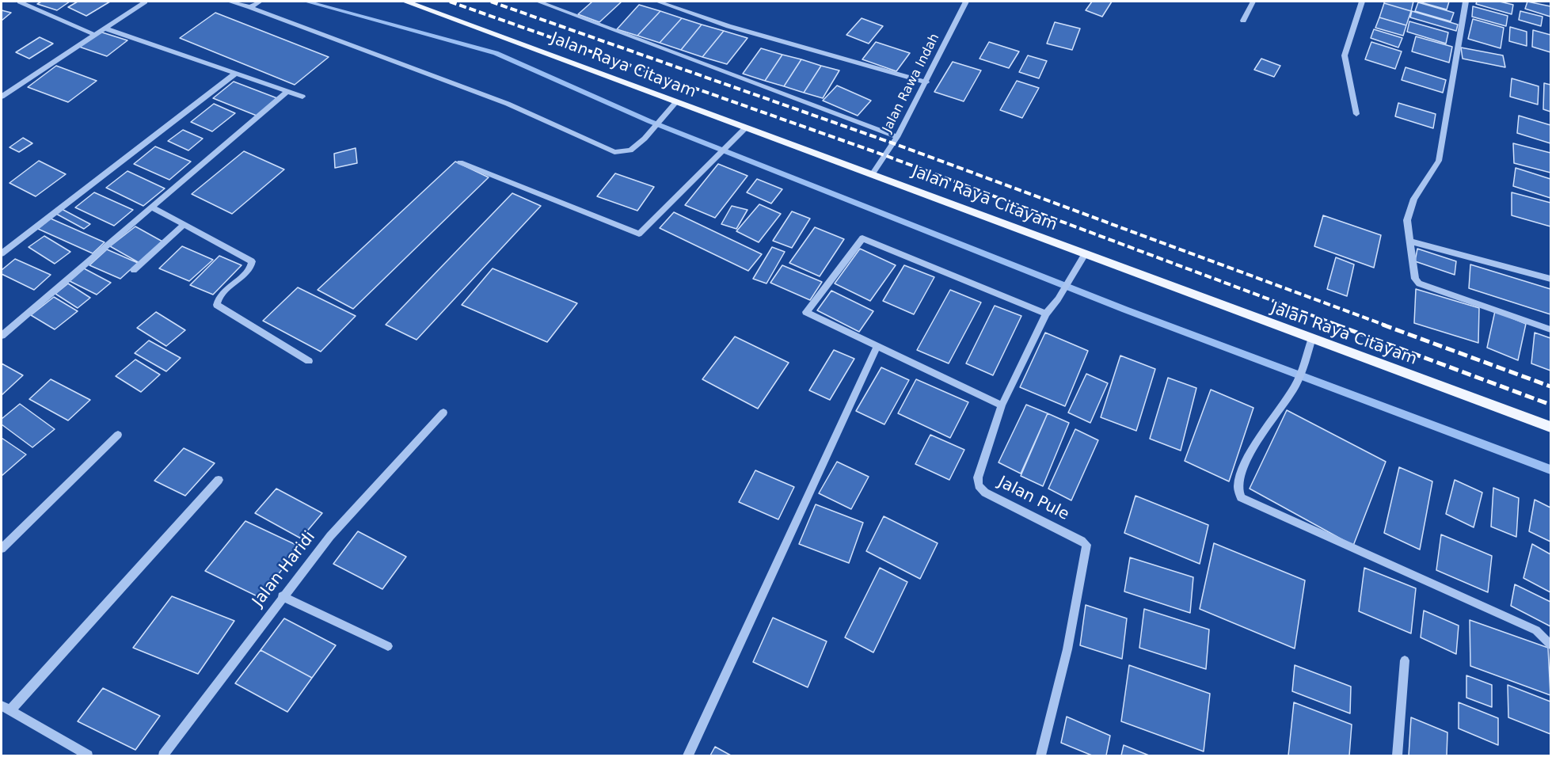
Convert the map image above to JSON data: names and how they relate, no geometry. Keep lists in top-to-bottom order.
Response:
{
  "streets": {
    "main road": ["Jalan Raya Citayam"],
    "street": ["Jalan Rawa Indah", "Jalan Pule", "Jalan Haridi"]
  },
  "crossings": [
    ["Jalan Raya Citayam", "Jalan Rawa Indah"],
    ["Jalan Raya Citayam", "Jalan Pule"]
  ]
}
